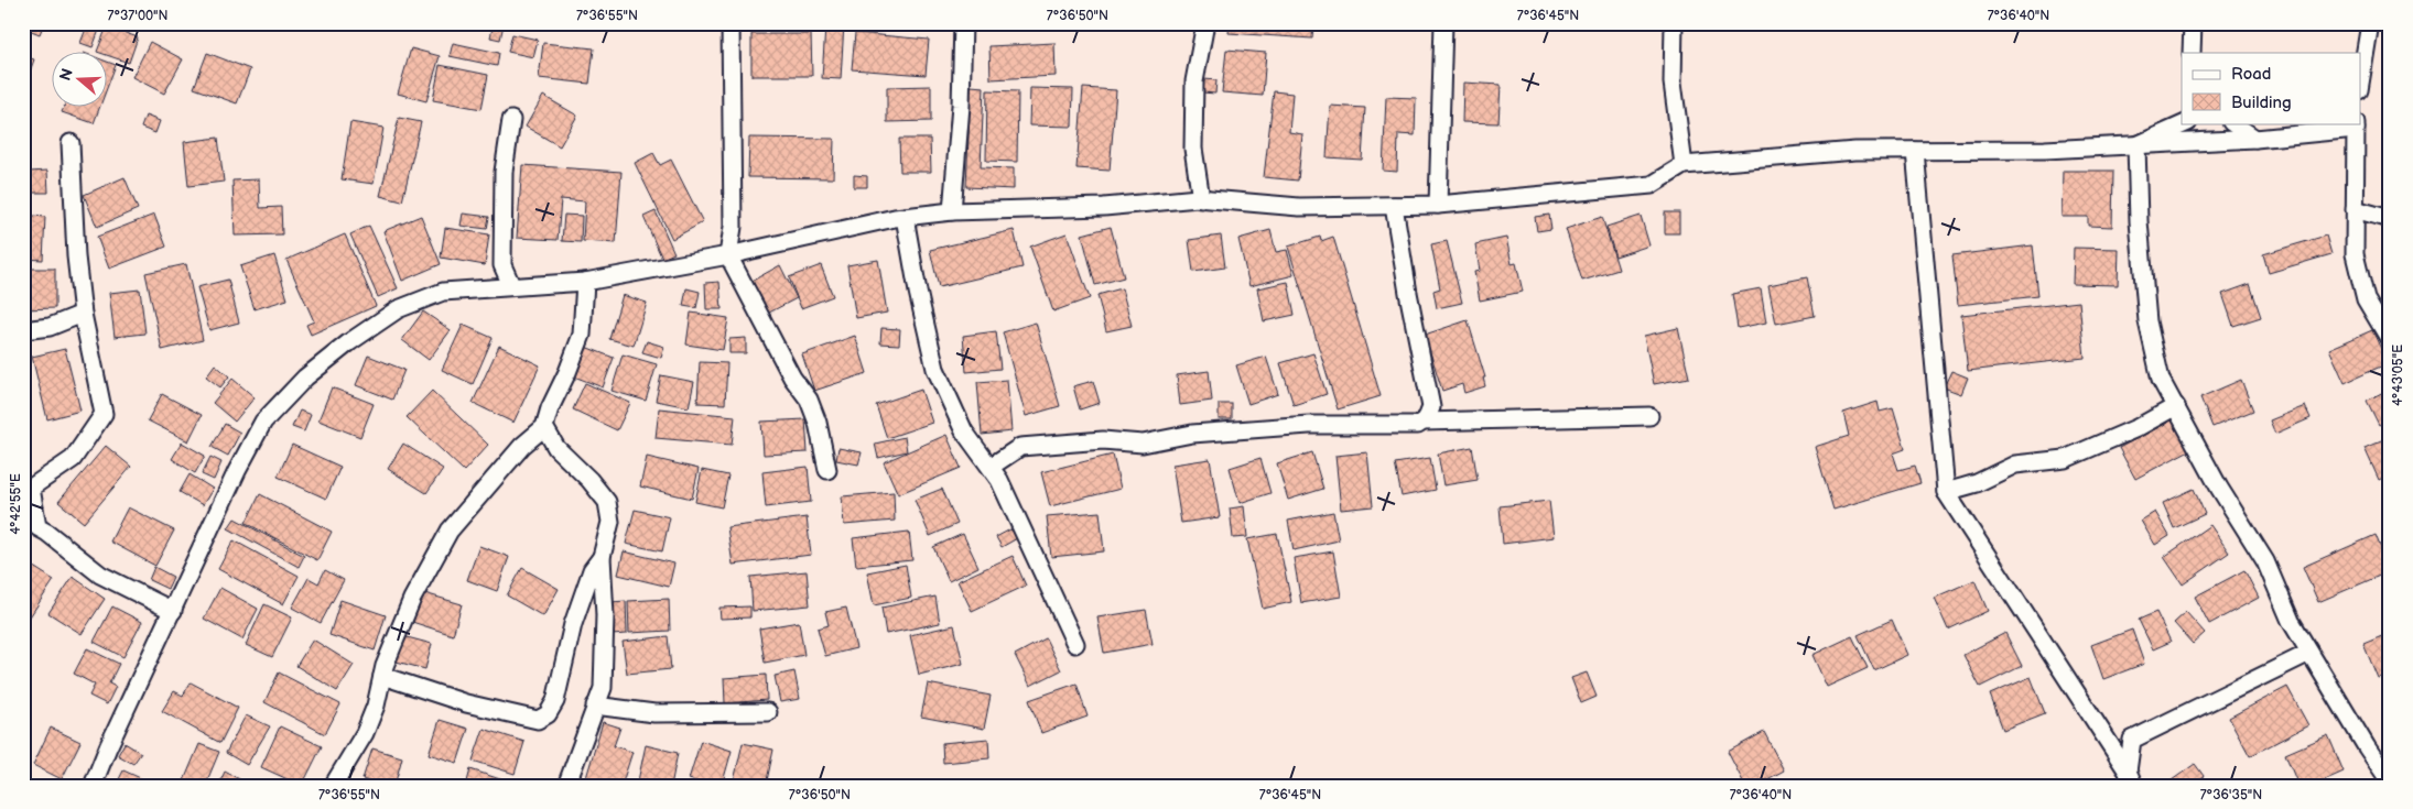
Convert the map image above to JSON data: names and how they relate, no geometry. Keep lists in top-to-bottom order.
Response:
{
  "legend": ["Road", "Building"],
  "north": "left",
  "coordinates": [
    "7°37'00\"N",
    "7°36'55\"N",
    "7°36'50\"N",
    "7°36'45\"N",
    "7°36'40\"N",
    "4°43'05\"E",
    "4°42'55\"E",
    "7°36'35\"N"
  ]
}
